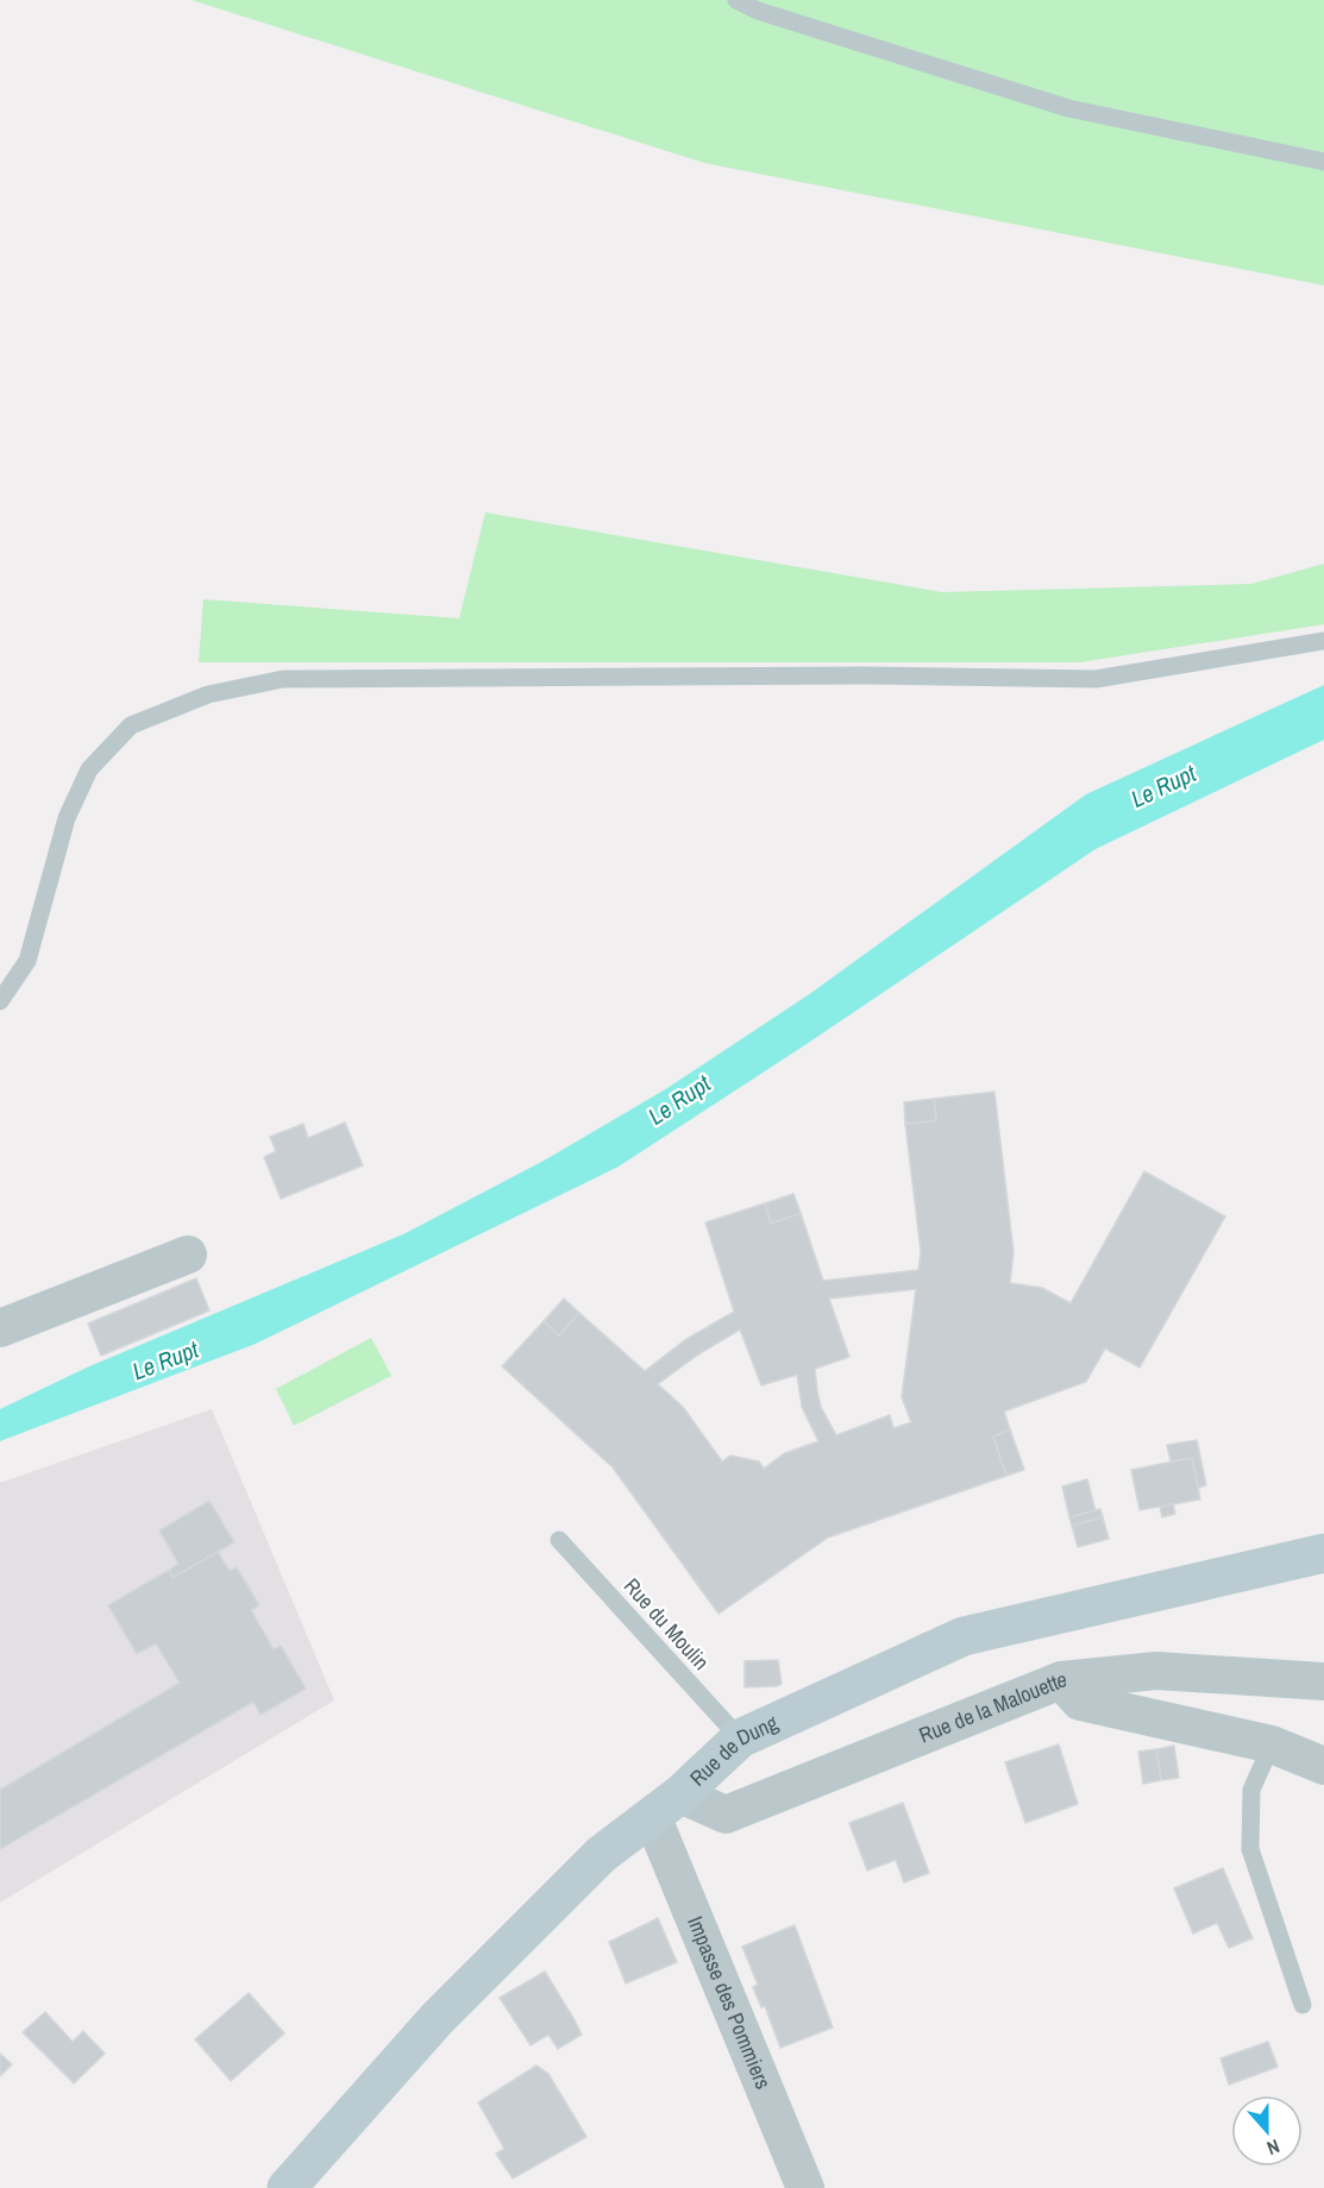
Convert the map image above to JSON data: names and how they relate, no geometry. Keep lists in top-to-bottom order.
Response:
{
  "streets": {
    "main road": ["Rue de Dung"],
    "street": ["Rue de la Malouette", "Impasse des Pommiers"],
    "lane": ["Rue du Moulin"]
  },
  "crossings": [
    ["Rue du Moulin", "Rue de Dung"],
    ["Rue de la Malouette", "Rue de Dung"],
    ["Rue de la Malouette", "Impasse des Pommiers"],
    ["Rue de Dung", "Impasse des Pommiers"]
  ],
  "water": ["Le Rupt"],
  "north": "bottom"
}
